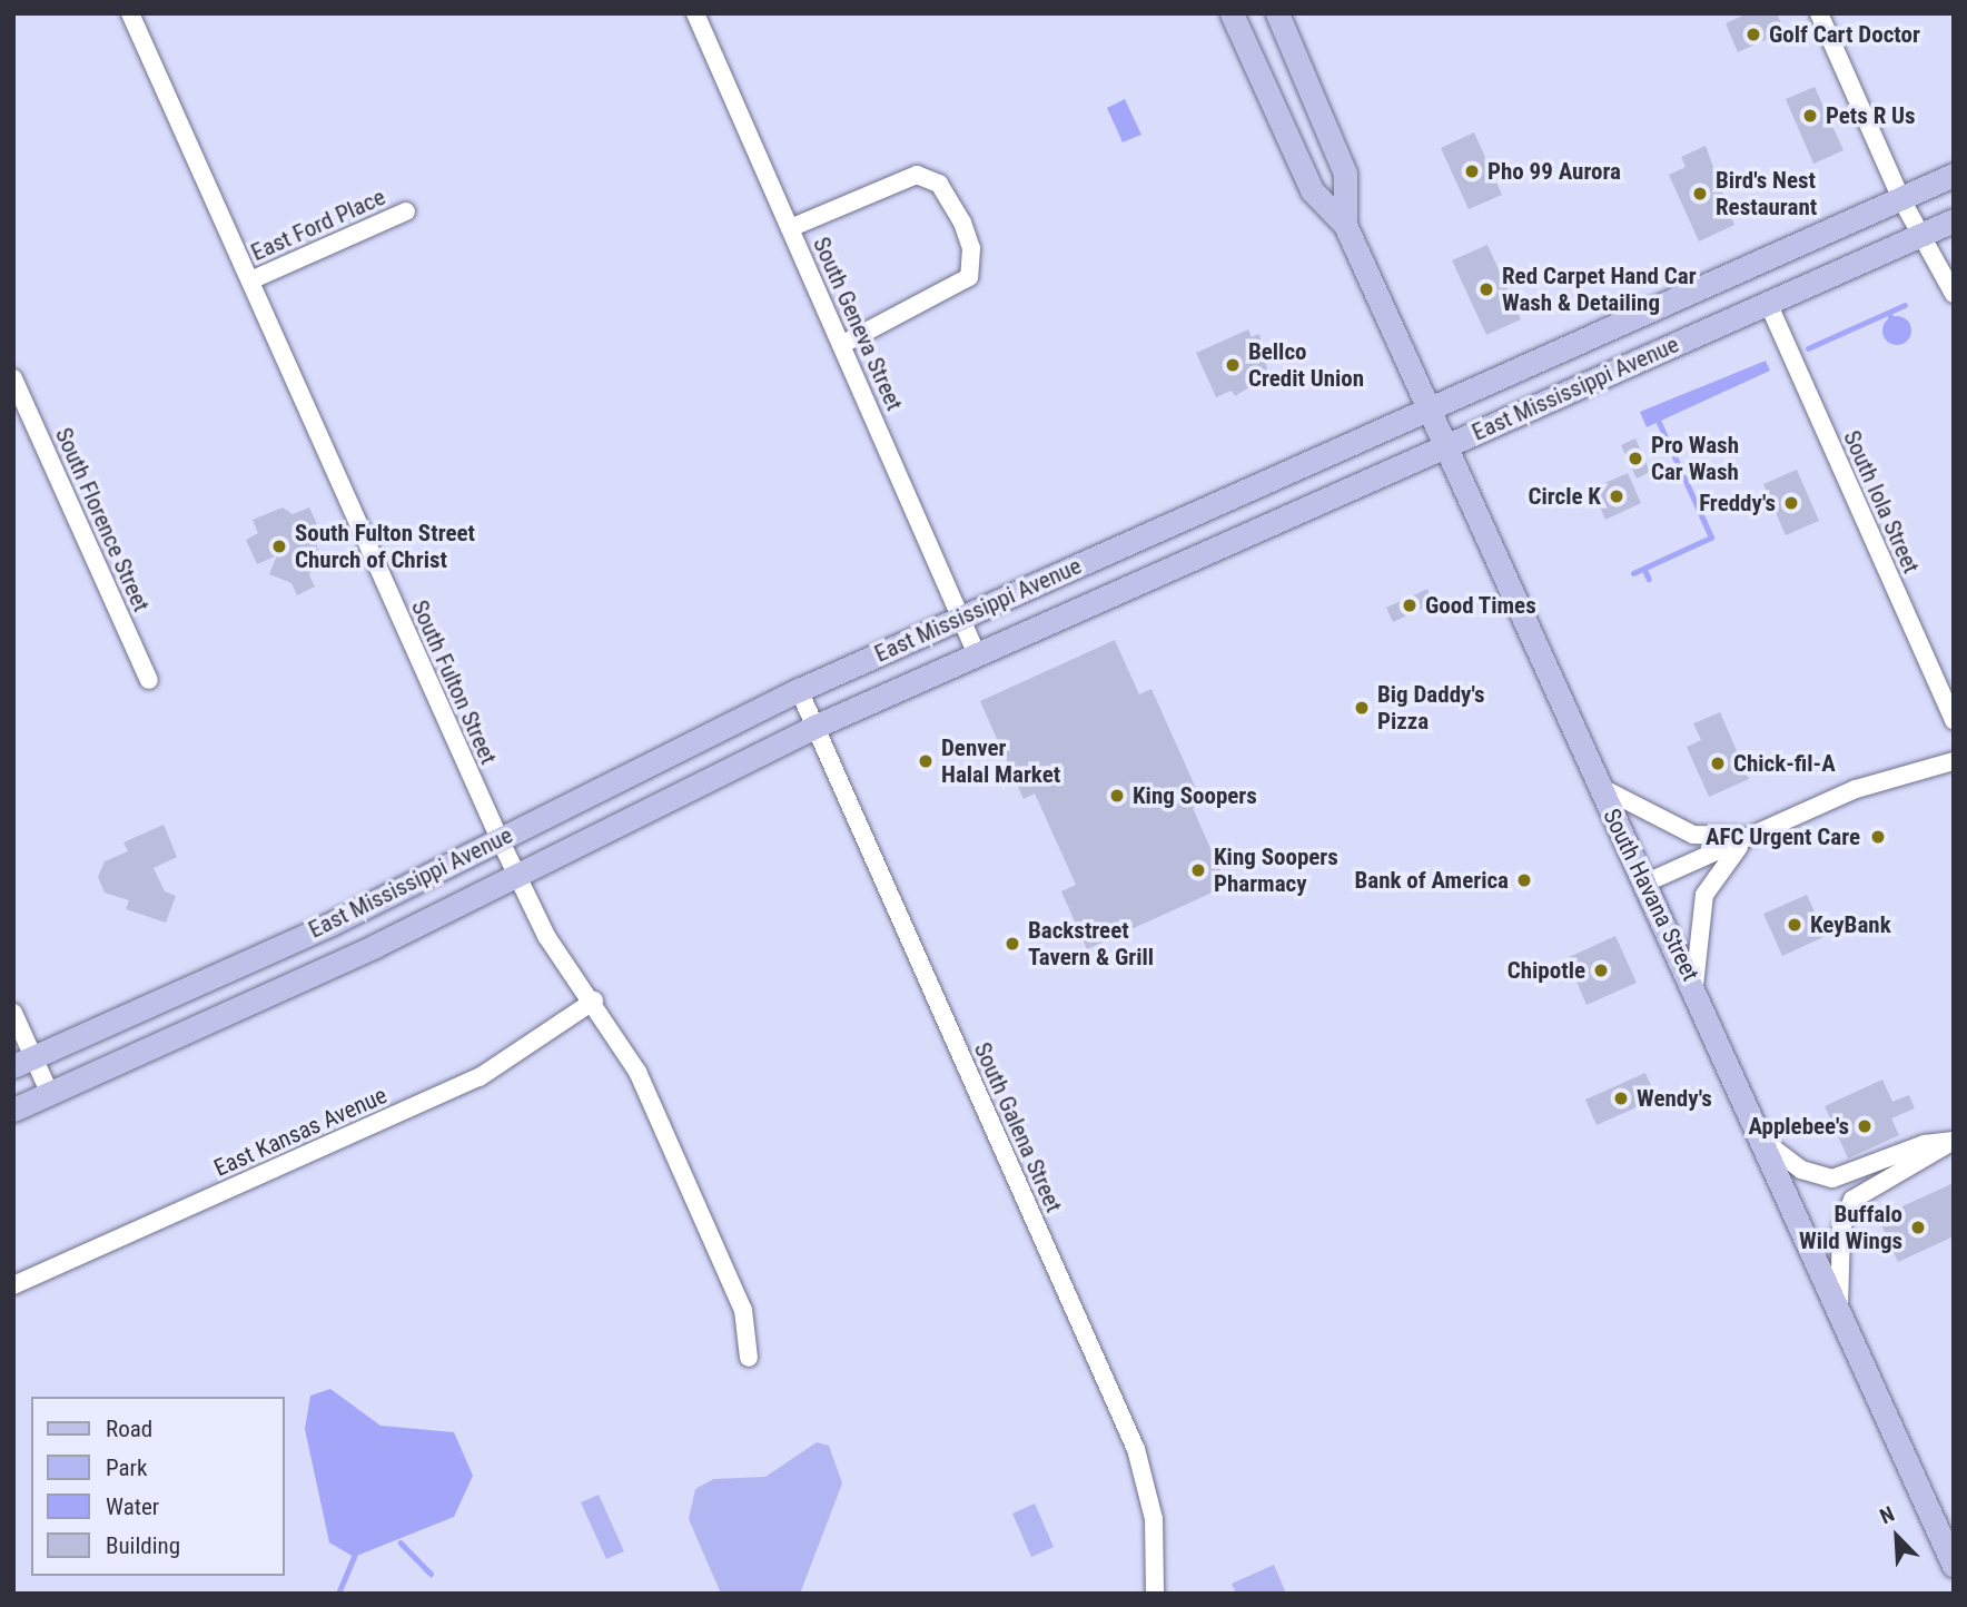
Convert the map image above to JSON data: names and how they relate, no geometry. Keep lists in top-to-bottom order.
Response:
{
  "streets": {
    "main road": ["East Mississippi Avenue", "South Havana Street"],
    "street": [
      "East Ford Place",
      "South Geneva Street",
      "South Iola Street",
      "South Florence Street",
      "South Fulton Street",
      "South Galena Street",
      "East Kansas Avenue"
    ]
  },
  "crossings": [
    ["East Ford Place", "South Fulton Street"],
    ["South Geneva Street", "East Mississippi Avenue"],
    ["East Mississippi Avenue", "South Iola Street"],
    ["East Mississippi Avenue", "South Fulton Street"],
    ["East Mississippi Avenue", "South Havana Street"],
    ["East Mississippi Avenue", "South Galena Street"],
    ["South Fulton Street", "East Kansas Avenue"]
  ],
  "places": [
    "Golf Cart Doctor",
    "Pets R Us",
    "Pho 99 Aurora",
    "Bird's Nest Restaurant",
    "Red Carpet Hand Car Wash & Detailing",
    "Bellco Credit Union",
    "Pro Wash Car Wash",
    "Circle K",
    "Freddy's",
    "South Fulton Street Church of Christ",
    "Good Times",
    "Big Daddy's Pizza",
    "Denver Halal Market",
    "Chick-fil-A",
    "King Soopers",
    "AFC Urgent Care",
    "King Soopers Pharmacy",
    "Bank of America",
    "KeyBank",
    "Backstreet Tavern & Grill",
    "Chipotle",
    "Wendy's",
    "Applebee's",
    "Buffalo Wild Wings"
  ],
  "legend": [
    "Road",
    "Park",
    "Water",
    "Building"
  ],
  "north": "top left"
}
